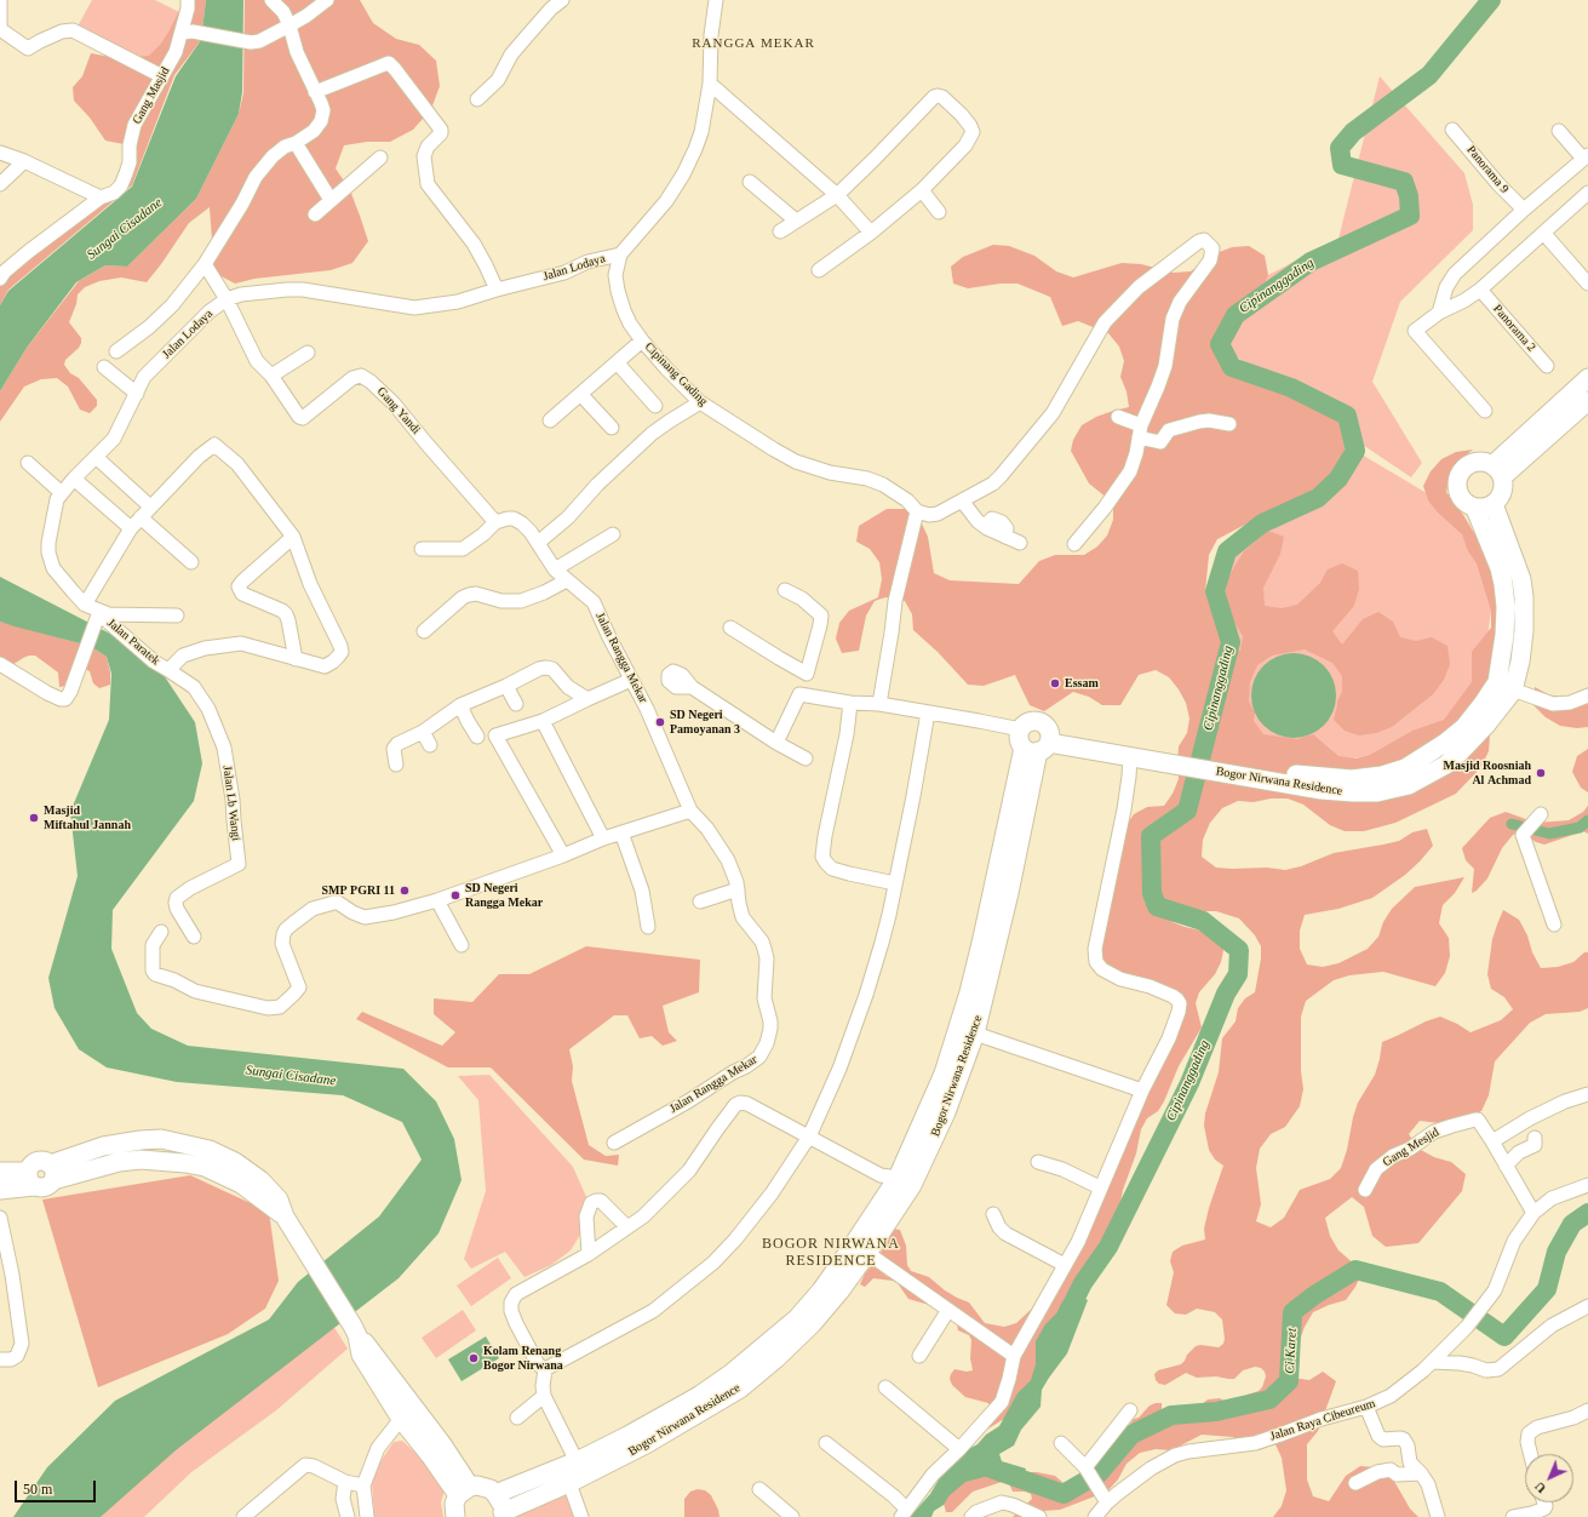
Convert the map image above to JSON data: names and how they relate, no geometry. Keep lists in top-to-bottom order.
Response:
{
  "streets": {
    "street": [
      "Gang Masjid",
      "Panorama 9",
      "Jalan Lodaya",
      "Panorama 2",
      "Cipinang Gading",
      "Gang Yandi",
      "Jalan Paratek",
      "Jalan Rangga Mekar",
      "Bogor Nirwana Residence",
      "Jalan Lb Wangi",
      "Gang Mesjid",
      "Jalan Raya Cibeureum"
    ]
  },
  "crossings": [
    ["Jalan Lodaya", "Cipinang Gading"],
    ["Jalan Lodaya", "Jalan Paratek"],
    ["Gang Yandi", "Jalan Rangga Mekar"],
    ["Jalan Paratek", "Jalan Lb Wangi"],
    ["Gang Mesjid", "Jalan Raya Cibeureum"]
  ],
  "districts": ["RANGGA MEKAR", "BOGOR NIRWANA RESIDENCE"],
  "water": ["Sungai Cisadane", "Cipinanggading", "Ci Karet"],
  "places": [
    "Essam",
    "SD Negeri Pamoyanan 3",
    "Masjid Roosniah Al Achmad",
    "Masjid Miftahul Jannah",
    "SMP PGRI 11",
    "SD Negeri Rangga Mekar",
    "Kolam Renang Bogor Nirwana"
  ],
  "scale_bar": "50 m",
  "north": "bottom left"
}
